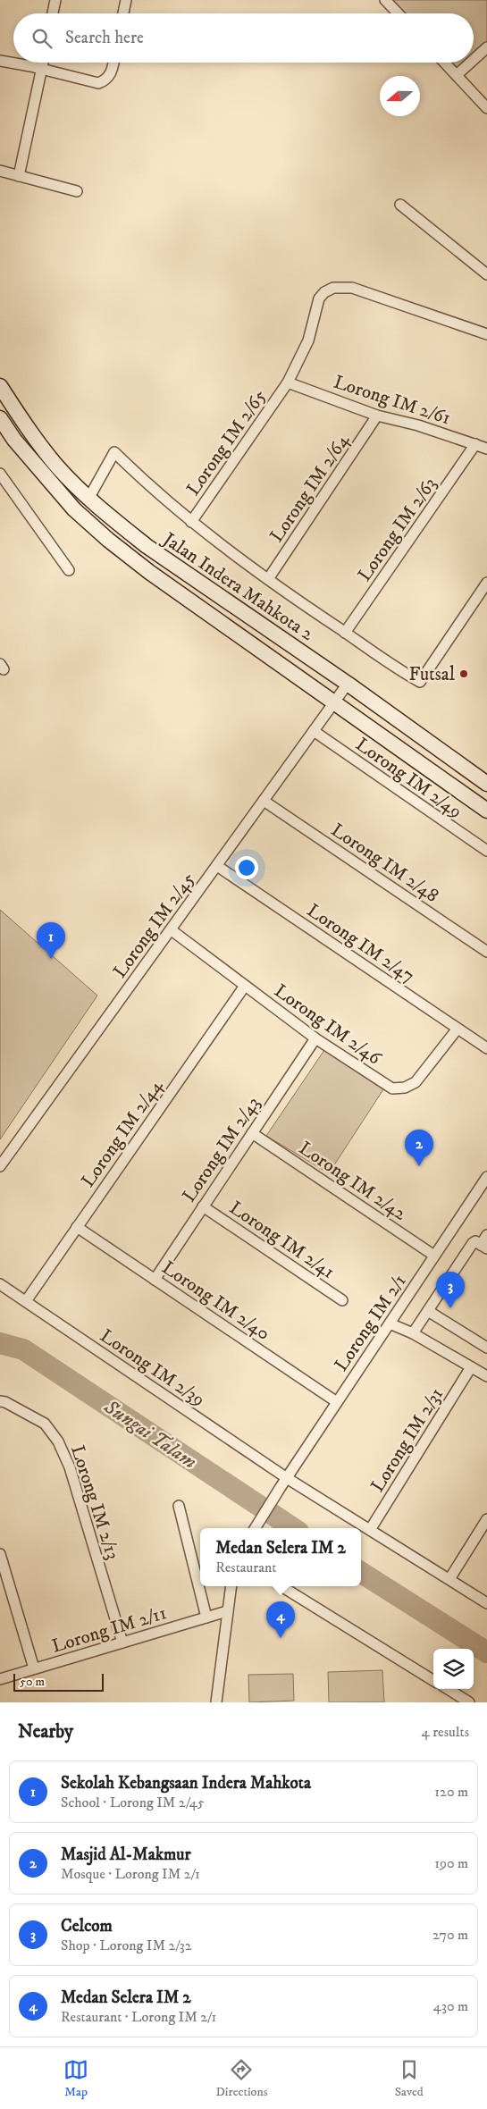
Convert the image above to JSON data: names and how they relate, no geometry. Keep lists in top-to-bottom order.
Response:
{
  "streets": {
    "street": [
      "Lorong IM 2/61",
      "Lorong IM 2/65",
      "Lorong IM 2/64",
      "Lorong IM 2/63",
      "Jalan Indera Mahkota 2",
      "Lorong IM 2/49",
      "Lorong IM 2/48",
      "Lorong IM 2/45",
      "Lorong IM 2/47",
      "Lorong IM 2/46",
      "Lorong IM 2/44",
      "Lorong IM 2/43",
      "Lorong IM 2/42",
      "Lorong IM 2/41",
      "Lorong IM 2/40",
      "Lorong IM 2/1",
      "Lorong IM 2/39",
      "Lorong IM 2/31",
      "Lorong IM 2/13",
      "Lorong IM 2/11"
    ]
  },
  "crossings": [
    ["Lorong IM 2/61", "Lorong IM 2/65"],
    ["Lorong IM 2/61", "Lorong IM 2/64"],
    ["Lorong IM 2/61", "Lorong IM 2/63"],
    ["Jalan Indera Mahkota 2", "Lorong IM 2/45"],
    ["Lorong IM 2/49", "Lorong IM 2/45"],
    ["Lorong IM 2/48", "Lorong IM 2/45"],
    ["Lorong IM 2/45", "Lorong IM 2/47"],
    ["Lorong IM 2/45", "Lorong IM 2/46"],
    ["Lorong IM 2/47", "Lorong IM 2/46"],
    ["Lorong IM 2/46", "Lorong IM 2/44"],
    ["Lorong IM 2/46", "Lorong IM 2/43"],
    ["Lorong IM 2/44", "Lorong IM 2/40"],
    ["Lorong IM 2/44", "Lorong IM 2/39"],
    ["Lorong IM 2/43", "Lorong IM 2/42"],
    ["Lorong IM 2/43", "Lorong IM 2/41"],
    ["Lorong IM 2/43", "Lorong IM 2/40"],
    ["Lorong IM 2/42", "Lorong IM 2/1"],
    ["Lorong IM 2/40", "Lorong IM 2/1"],
    ["Lorong IM 2/1", "Lorong IM 2/39"],
    ["Lorong IM 2/39", "Lorong IM 2/31"],
    ["Lorong IM 2/13", "Lorong IM 2/11"]
  ],
  "water": ["Sungai Talam"],
  "places": ["Futsal"],
  "scale_bar": "50 m",
  "north": "left",
  "page": {
    "search": "Search here",
    "pins": [
      "1",
      "2",
      "3",
      "4"
    ],
    "popup": ["Medan Selera IM 2", "Restaurant"],
    "scale": "50 m",
    "heading": ["Nearby", "4 results"],
    "list": [
      {
        "mark": "1",
        "name": "Sekolah Kebangsaan Indera Mahkota",
        "note": "School · Lorong IM 2/45",
        "value": "120 m"
      },
      {
        "mark": "2",
        "name": "Masjid Al-Makmur",
        "note": "Mosque · Lorong IM 2/1",
        "value": "190 m"
      },
      {
        "mark": "3",
        "name": "Celcom",
        "note": "Shop · Lorong IM 2/32",
        "value": "270 m"
      },
      {
        "mark": "4",
        "name": "Medan Selera IM 2",
        "note": "Restaurant · Lorong IM 2/1",
        "value": "430 m"
      }
    ],
    "nav": ["Map", "Directions", "Saved"]
  }
}
